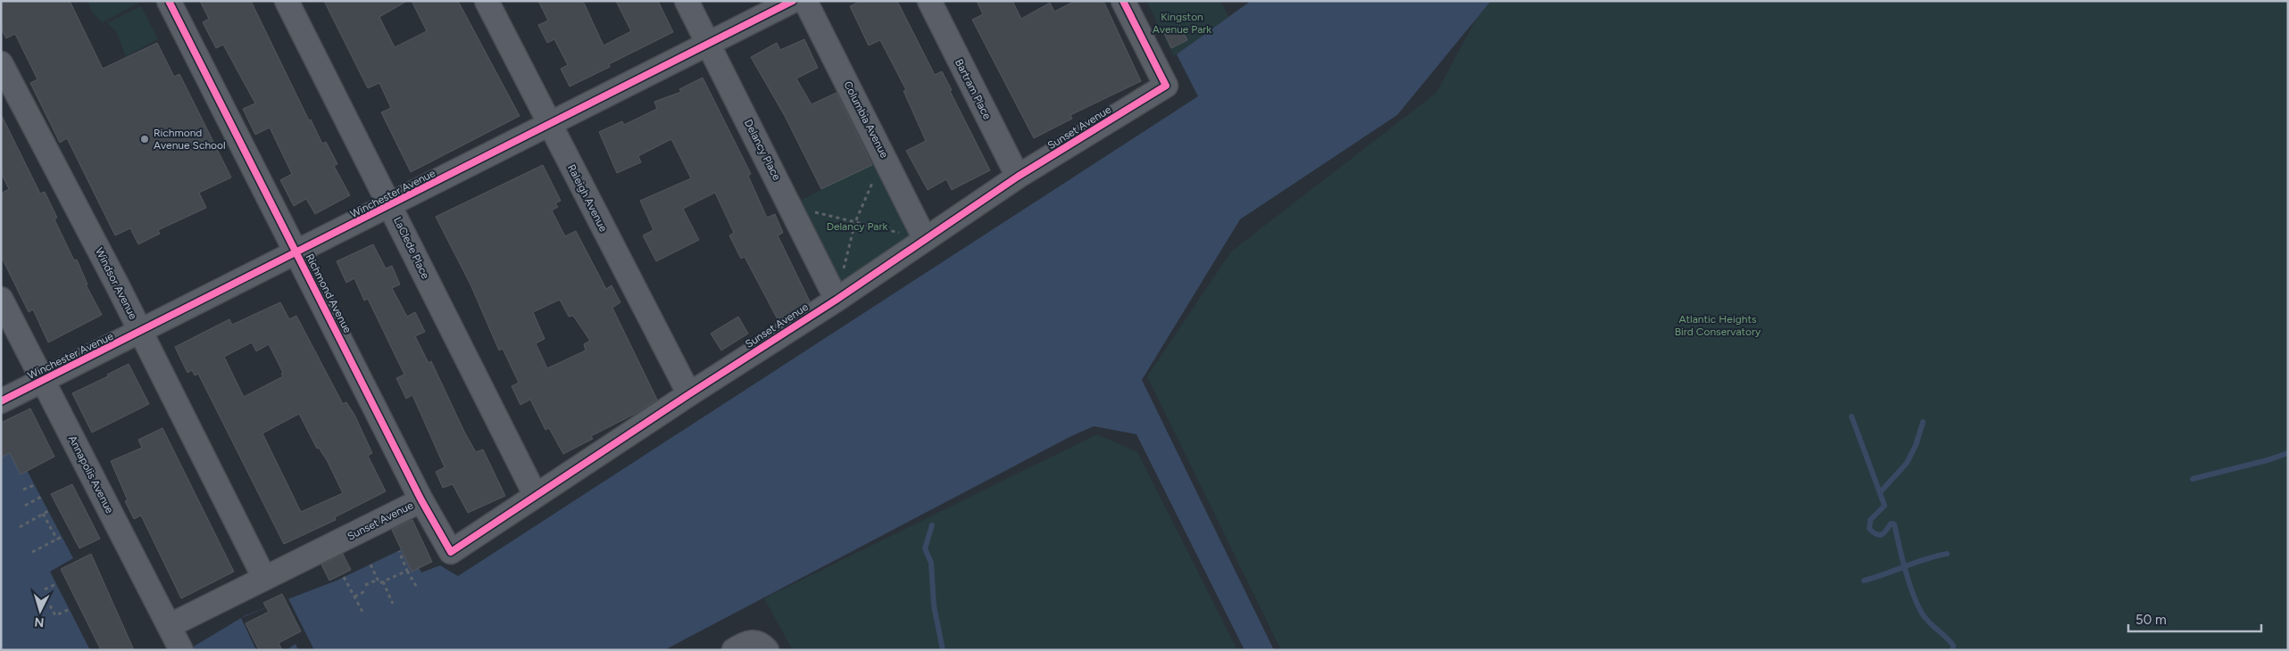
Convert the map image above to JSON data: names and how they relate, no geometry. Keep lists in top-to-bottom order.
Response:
{
  "streets": {
    "street": [
      "Bartram Place",
      "Columbia Avenue",
      "Sunset Avenue",
      "Delancy Place",
      "Winchester Avenue",
      "Raleigh Avenue",
      "LaClede Place",
      "Windsor Avenue",
      "Richmond Avenue",
      "Annapolis Avenue"
    ]
  },
  "crossings": [
    ["Bartram Place", "Sunset Avenue"],
    ["Columbia Avenue", "Sunset Avenue"],
    ["Sunset Avenue", "Delancy Place"],
    ["Sunset Avenue", "Raleigh Avenue"],
    ["Sunset Avenue", "LaClede Place"],
    ["Sunset Avenue", "Windsor Avenue"],
    ["Sunset Avenue", "Richmond Avenue"],
    ["Sunset Avenue", "Annapolis Avenue"],
    ["Delancy Place", "Winchester Avenue"],
    ["Winchester Avenue", "Raleigh Avenue"],
    ["Winchester Avenue", "LaClede Place"],
    ["Winchester Avenue", "Windsor Avenue"],
    ["Winchester Avenue", "Richmond Avenue"],
    ["Winchester Avenue", "Annapolis Avenue"]
  ],
  "parks": ["Kingston Avenue Park", "Delancy Park", "Atlantic Heights Bird Conservatory"],
  "places": ["Richmond Avenue School"],
  "scale_bar": "50 m",
  "north": "bottom"
}
